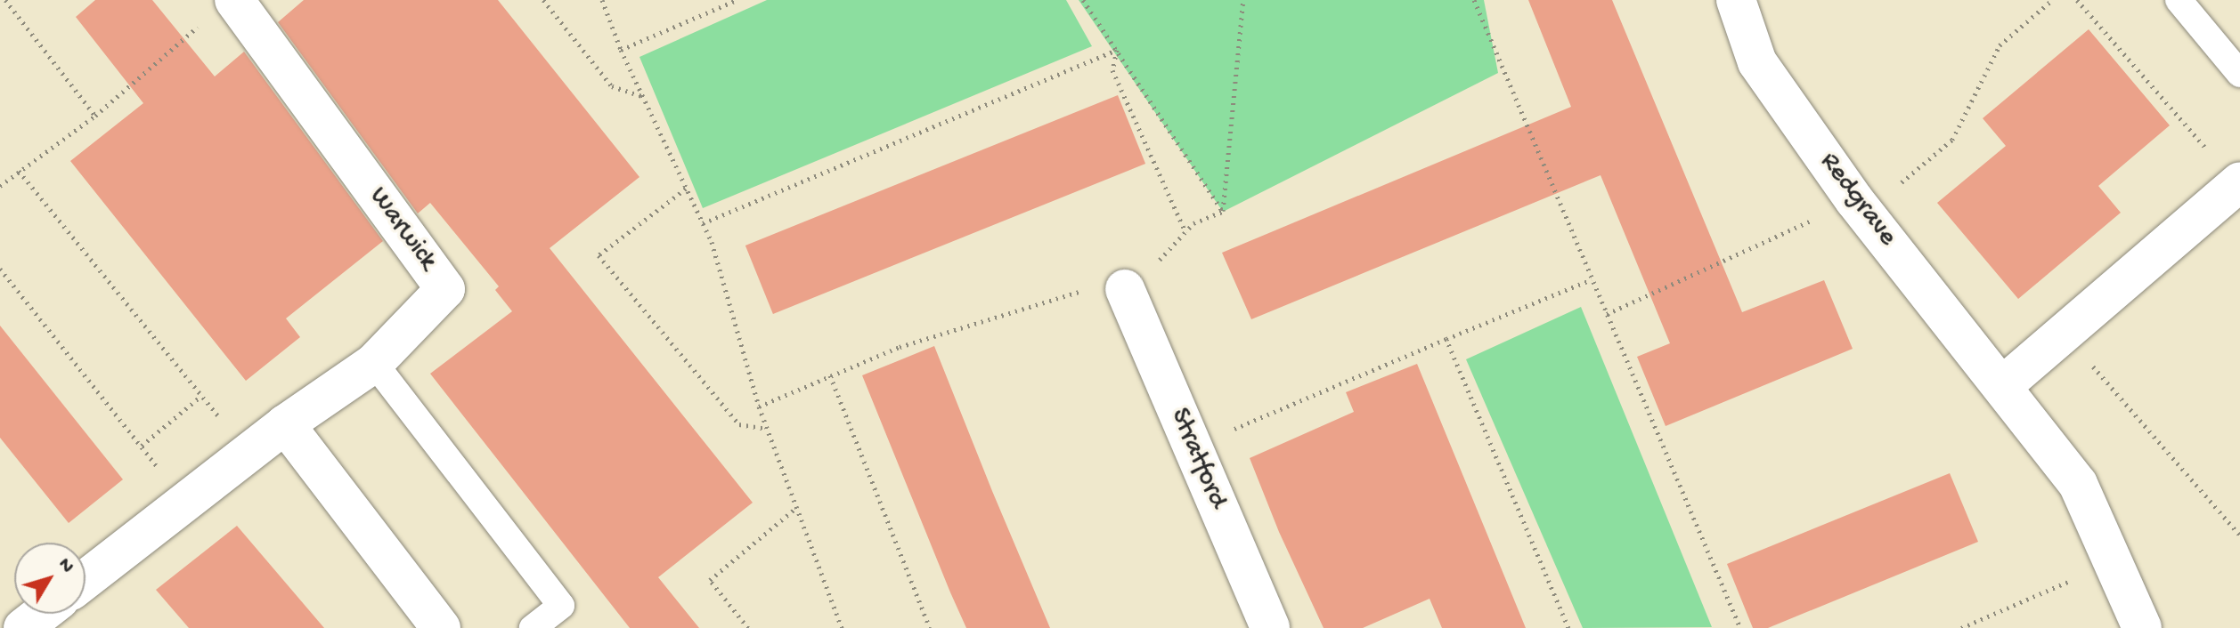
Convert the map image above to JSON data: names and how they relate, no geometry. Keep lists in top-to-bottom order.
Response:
{
  "streets": {
    "street": ["Redgrave", "Warwick", "Stratford"]
  },
  "north": "top right"
}
